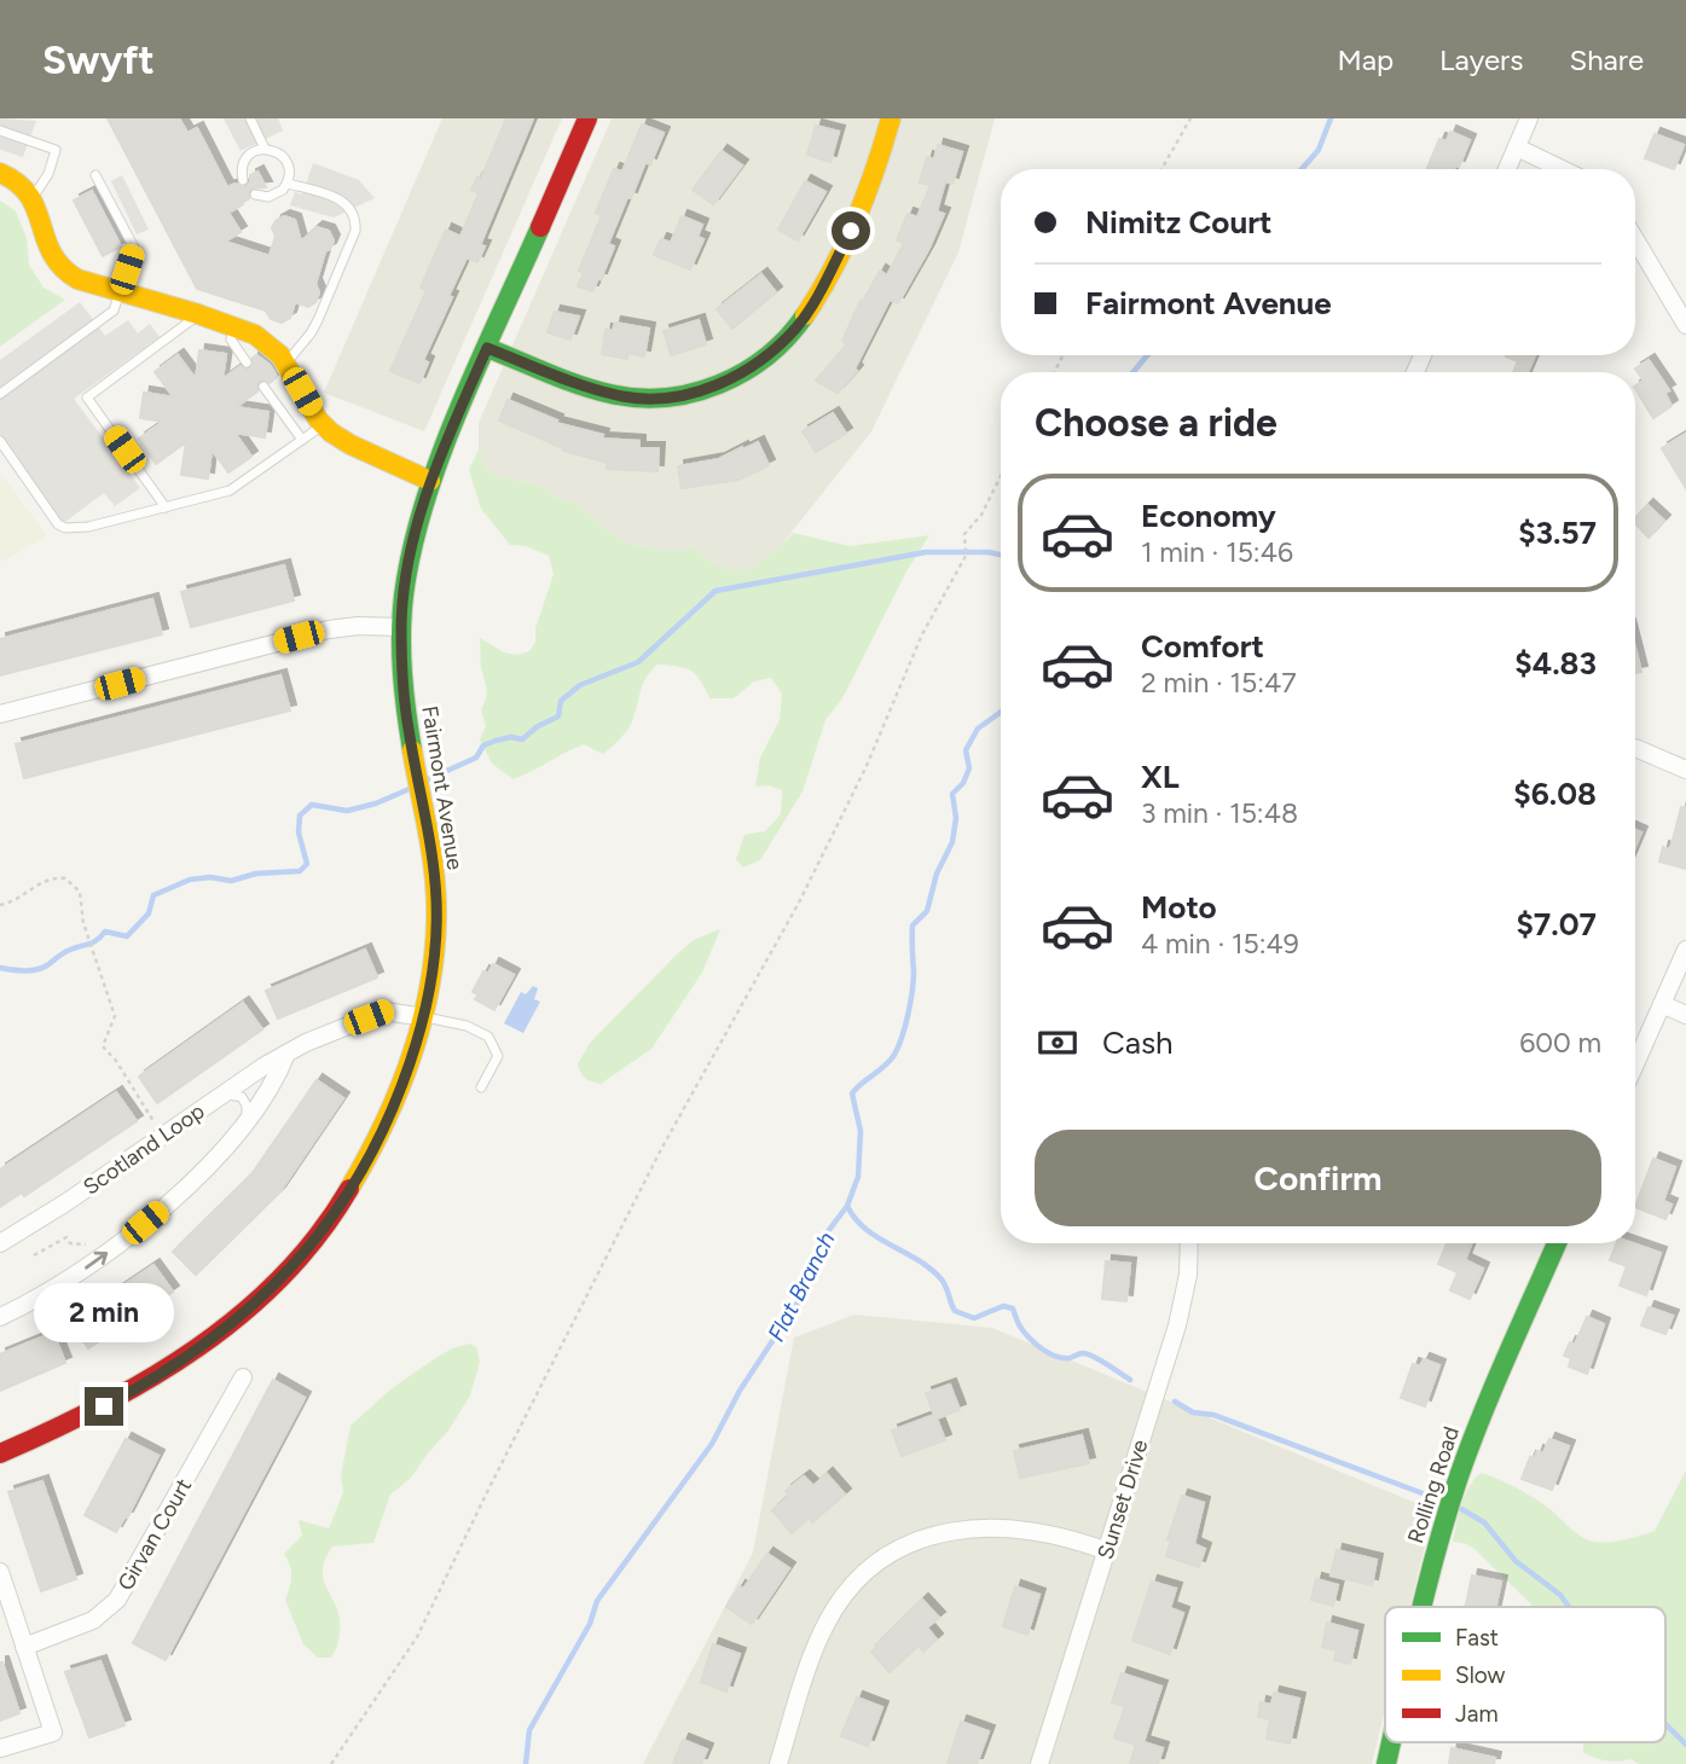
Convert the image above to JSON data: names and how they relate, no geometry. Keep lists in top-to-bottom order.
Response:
{
  "streets": {
    "street": [
      "Fairmont Avenue",
      "Scotland Loop",
      "Rolling Road",
      "Sunset Drive",
      "Girvan Court"
    ]
  },
  "crossings": [
    ["Fairmont Avenue", "Scotland Loop"]
  ],
  "water": ["Flat Branch"],
  "legend": ["Fast", "Slow", "Jam"],
  "page": {
    "header": "Swyft",
    "nav": ["Map", "Layers", "Share"],
    "banner": ["Nimitz Court", "Fairmont Avenue"],
    "heading": "Choose a ride",
    "list": [
      {
        "name": "Economy",
        "note": "1 min · 15:46",
        "value": "$3.57"
      },
      {
        "name": "Comfort",
        "note": "2 min · 15:47",
        "value": "$4.83"
      },
      {
        "name": "XL",
        "note": "3 min · 15:48",
        "value": "$6.08"
      },
      {
        "name": "Moto",
        "note": "4 min · 15:49",
        "value": "$7.07"
      }
    ],
    "pay": ["Cash", "600 m"],
    "buttons": "Confirm",
    "bubble": "2 min"
  }
}
